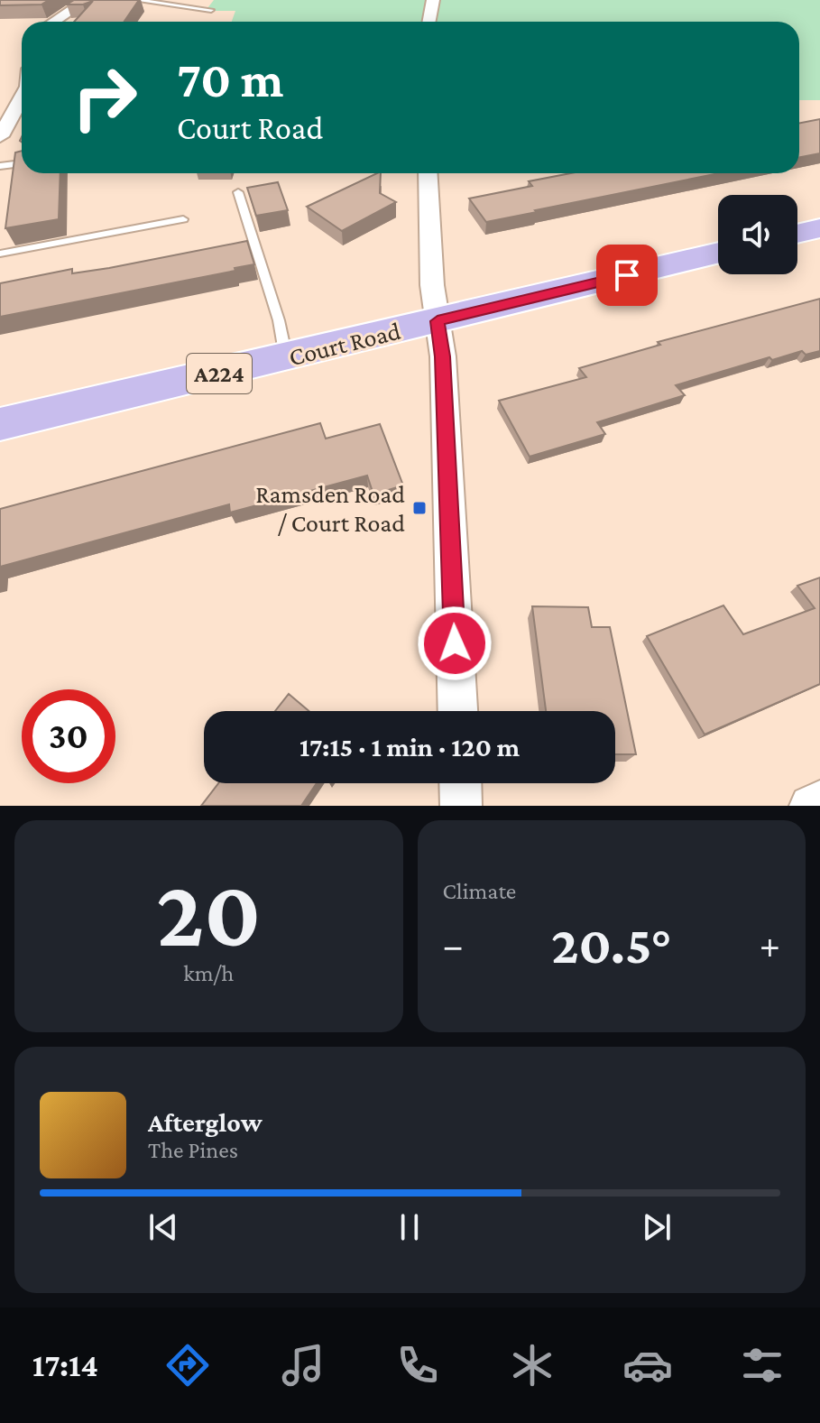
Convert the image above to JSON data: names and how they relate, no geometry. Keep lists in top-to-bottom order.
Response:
{
  "streets": {
    "main road": ["Court Road", "A224"]
  },
  "places": {
    "transit": ["Ramsden Road / Court Road"]
  },
  "page": {
    "turn": ["70 m", "Court Road"],
    "limit": "30",
    "trip": "17:15 · 1 min · 120 m",
    "tile": [
      ["20", "km/h"],
      "Climate"
    ],
    "heat": ["−", "20.5°", "+"],
    "song": ["Afterglow", "The Pines"],
    "tabs": "17:14"
  }
}
